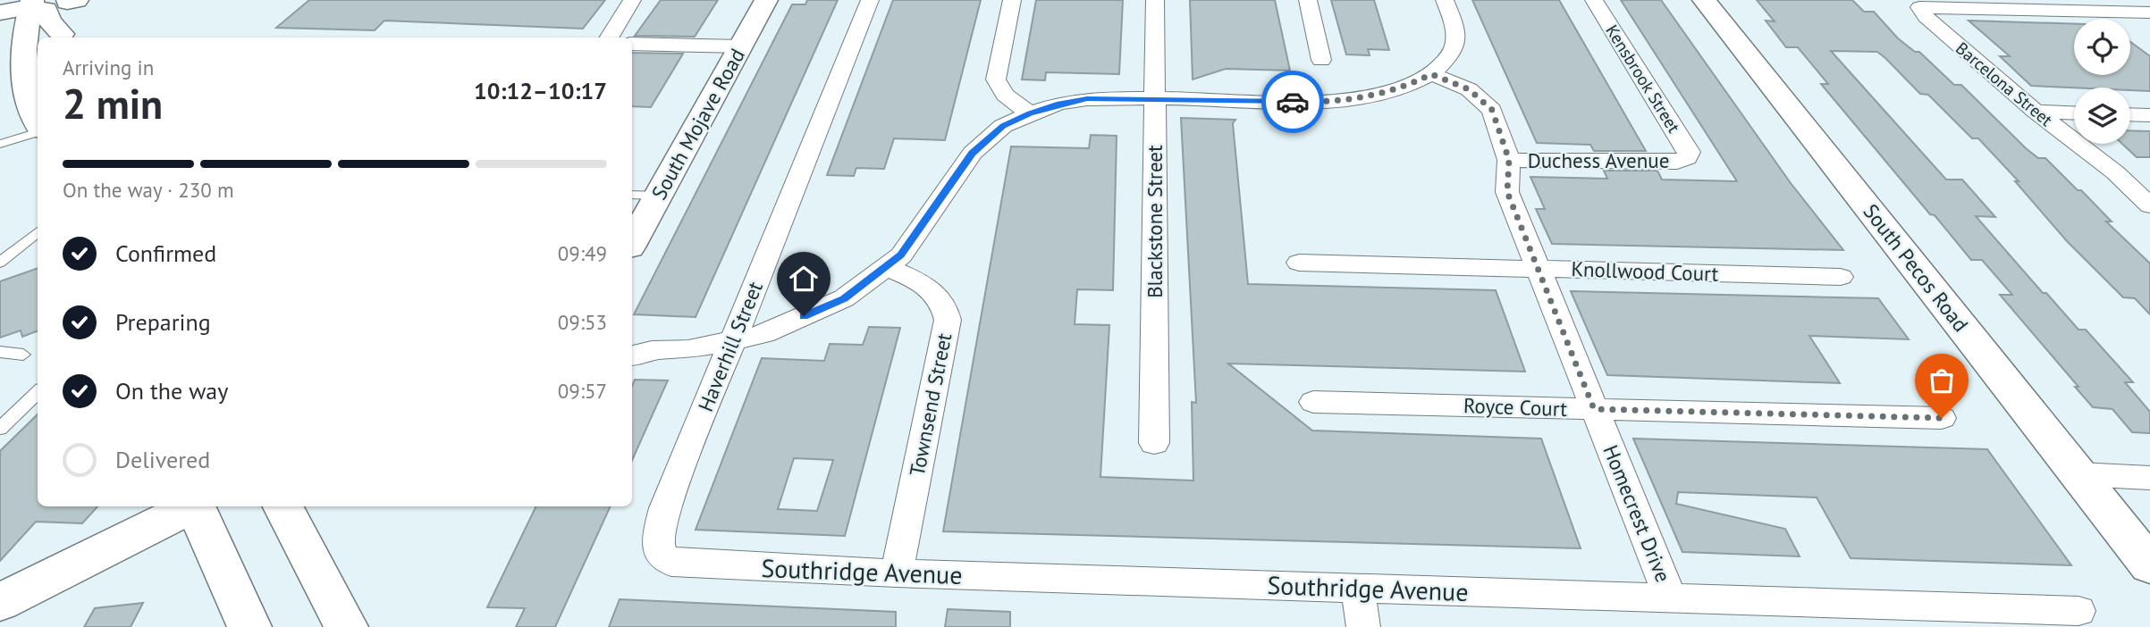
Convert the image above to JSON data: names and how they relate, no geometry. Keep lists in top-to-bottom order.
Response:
{
  "streets": {
    "street": [
      "Kensbrook Street",
      "Barcelona Street",
      "South Mojave Road",
      "Duchess Avenue",
      "Blackstone Street",
      "South Pecos Road",
      "Knollwood Court",
      "Haverhill Street",
      "Townsend Street",
      "Royce Court",
      "Homecrest Drive",
      "Southridge Avenue"
    ]
  },
  "crossings": [
    ["Kensbrook Street", "Duchess Avenue"],
    ["Duchess Avenue", "Homecrest Drive"],
    ["Knollwood Court", "Homecrest Drive"],
    ["Haverhill Street", "Southridge Avenue"],
    ["Townsend Street", "Southridge Avenue"],
    ["Royce Court", "Homecrest Drive"],
    ["Homecrest Drive", "Southridge Avenue"]
  ],
  "page": {
    "heading": ["2 min", "Arriving in", "10:12–10:17"],
    "bar": "On the way · 230 m",
    "list": [
      ["Confirmed", "09:49"],
      ["Preparing", "09:53"],
      ["On the way", "09:57"],
      "Delivered"
    ]
  }
}
